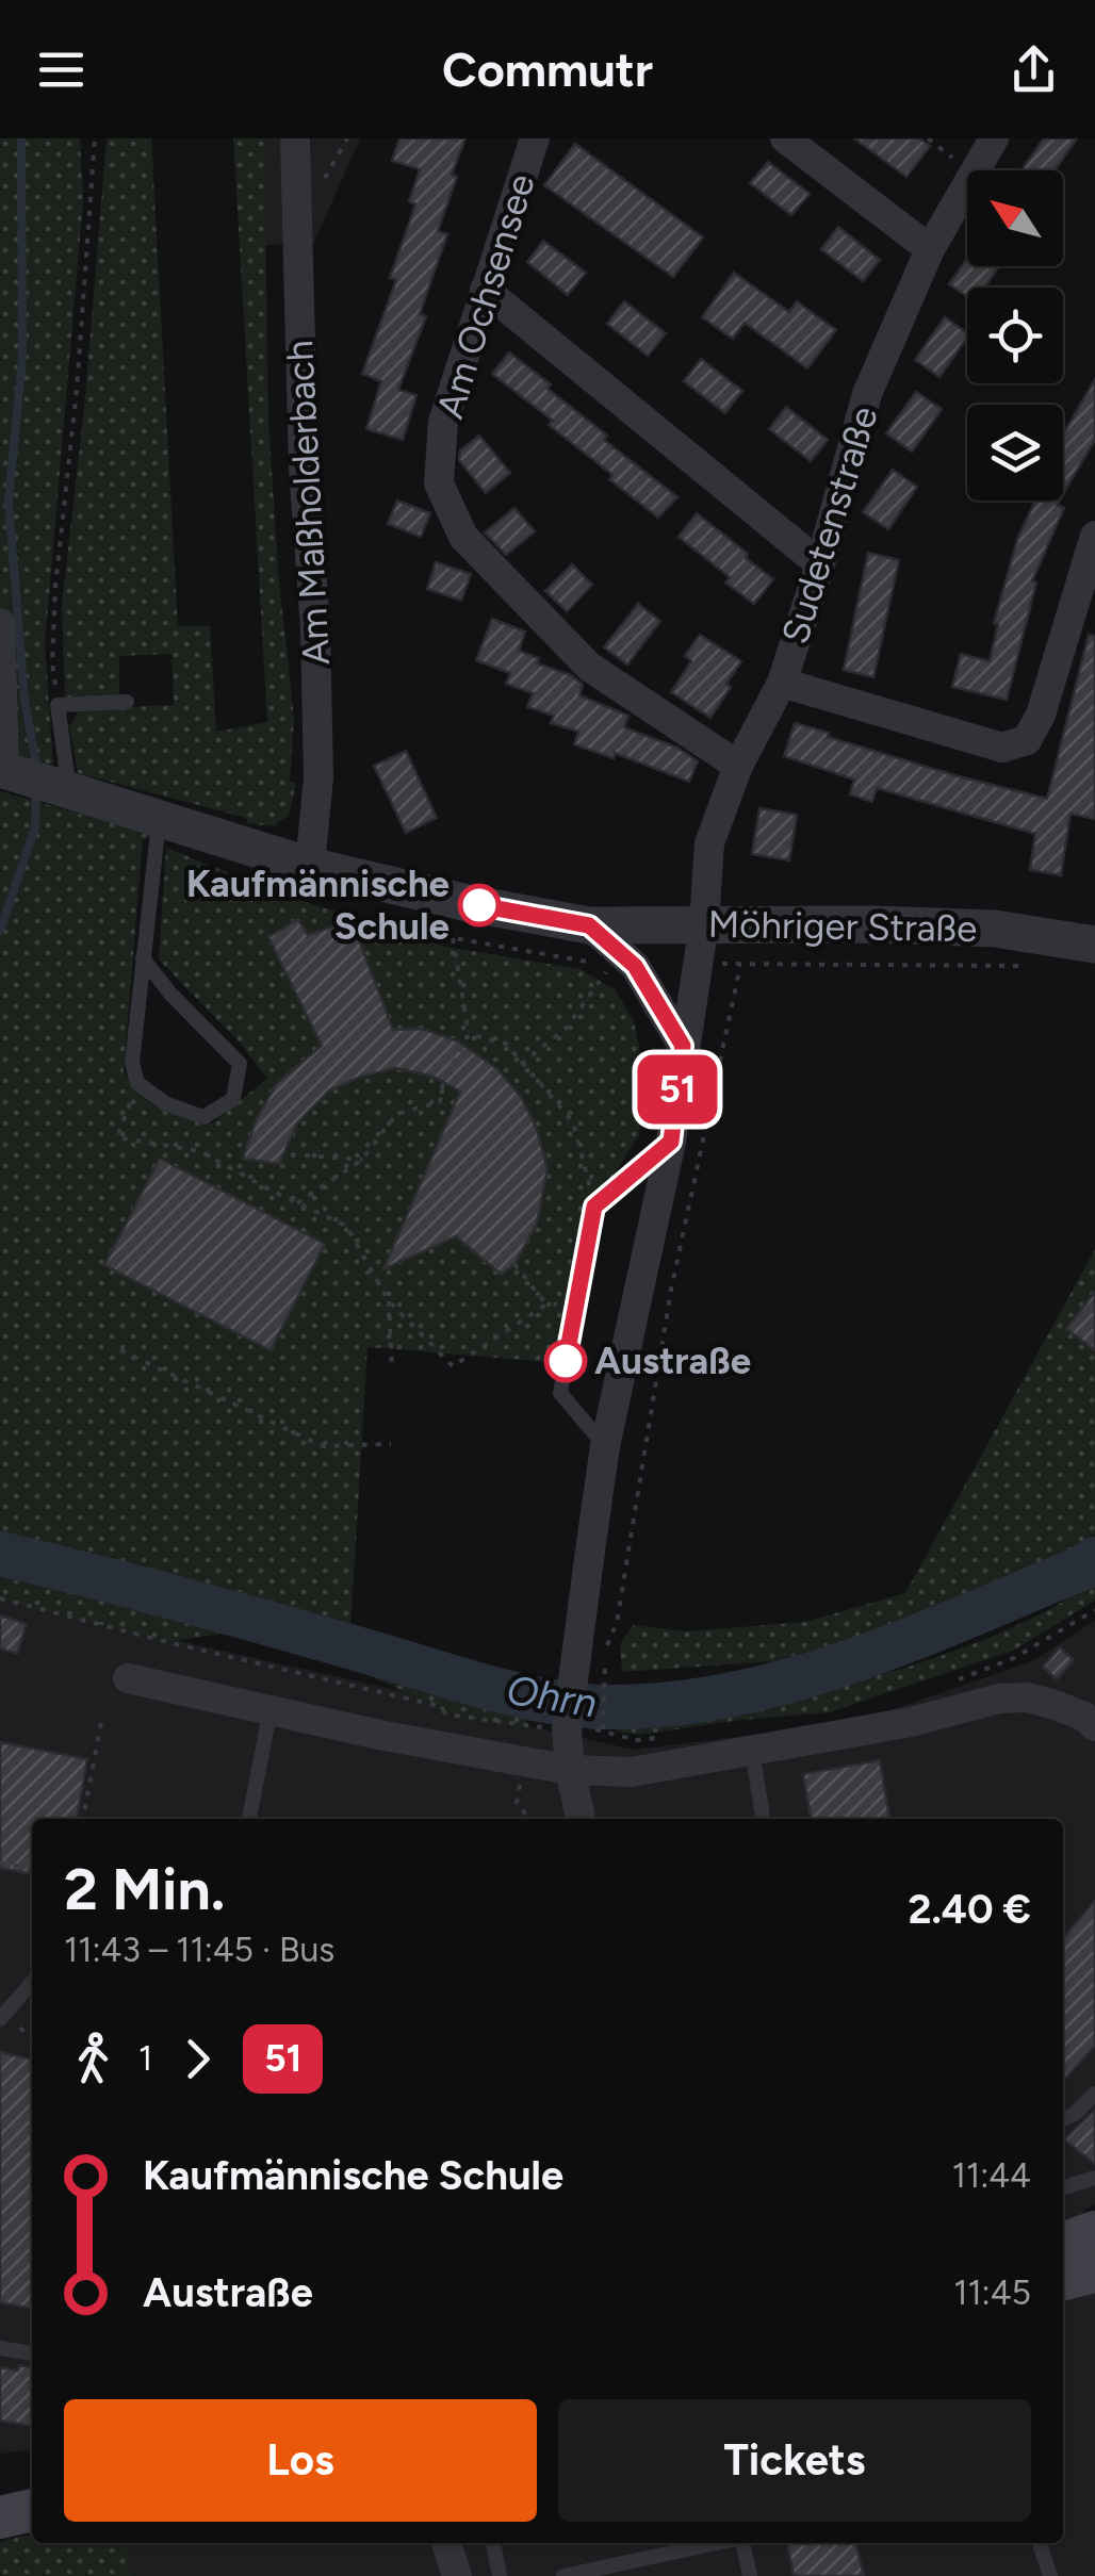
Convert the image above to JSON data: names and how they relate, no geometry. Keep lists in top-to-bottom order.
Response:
{
  "streets": {
    "street": [
      "Am Ochsensee",
      "Am Maßholderbach",
      "Sudetenstraße",
      "Möhriger Straße"
    ]
  },
  "crossings": [
    ["Am Ochsensee", "Sudetenstraße"],
    ["Am Maßholderbach", "Möhriger Straße"],
    ["Sudetenstraße", "Möhriger Straße"]
  ],
  "water": ["Ohrn"],
  "places": ["Kaufmännische Schule", "Austraße"],
  "lines": ["bus line 51"],
  "north": "top left",
  "page": {
    "header": "Commutr",
    "on_map": "51",
    "heading": ["2 Min.", "11:43 – 11:45 · Bus", "2.40 €"],
    "legs": ["1", "51"],
    "list": [
      {
        "name": "Kaufmännische Schule",
        "value": "11:44"
      },
      {
        "name": "Austraße",
        "value": "11:45"
      }
    ],
    "buttons": ["Los", "Tickets"]
  }
}
